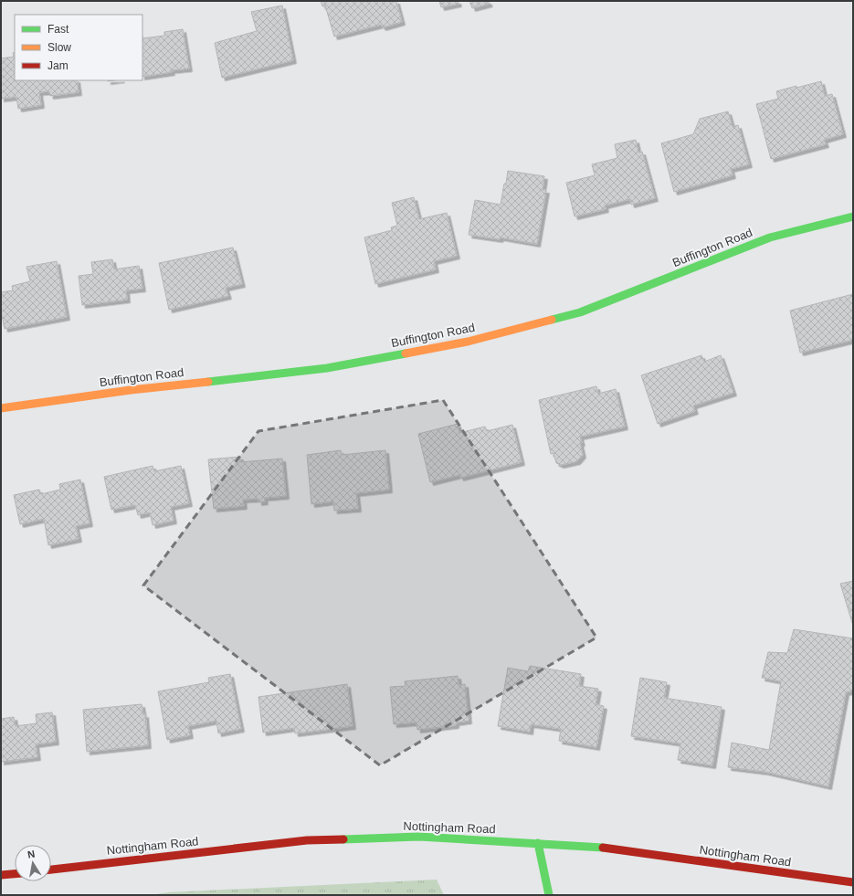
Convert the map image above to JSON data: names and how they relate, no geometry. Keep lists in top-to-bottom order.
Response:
{
  "streets": {
    "street": ["Buffington Road", "Nottingham Road"]
  },
  "legend": ["Fast", "Slow", "Jam"],
  "north": "top"
}
